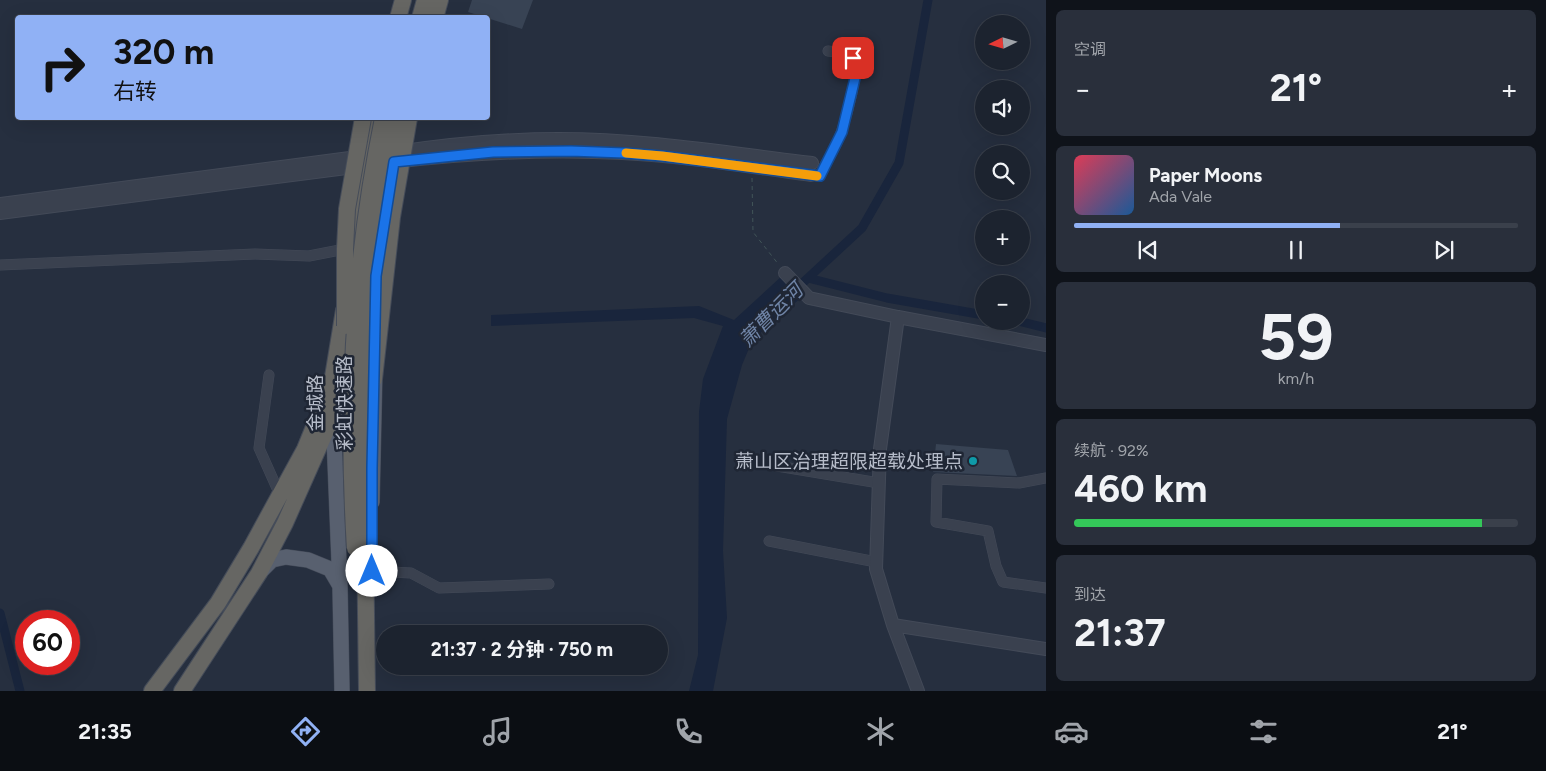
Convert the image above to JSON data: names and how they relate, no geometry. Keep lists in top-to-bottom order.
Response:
{
  "streets": {
    "highway": ["金城路", "彩虹快速路"]
  },
  "water": ["萧曹运河"],
  "places": ["萧山区治理超限超载处理点"],
  "north": "left",
  "page": {
    "tile": [
      "空调",
      ["59", "km/h"],
      ["续航 · 92%", "460 km"],
      ["到达", "21:37"]
    ],
    "map_buttons": ["+", "−"],
    "turn": ["320 m", "右转"],
    "heat": ["−", "21°", "+"],
    "song": ["Paper Moons", "Ada Vale"],
    "limit": "60",
    "trip": "21:37 · 2 分钟 · 750 m",
    "tabs": ["21:35", "21°"]
  }
}
